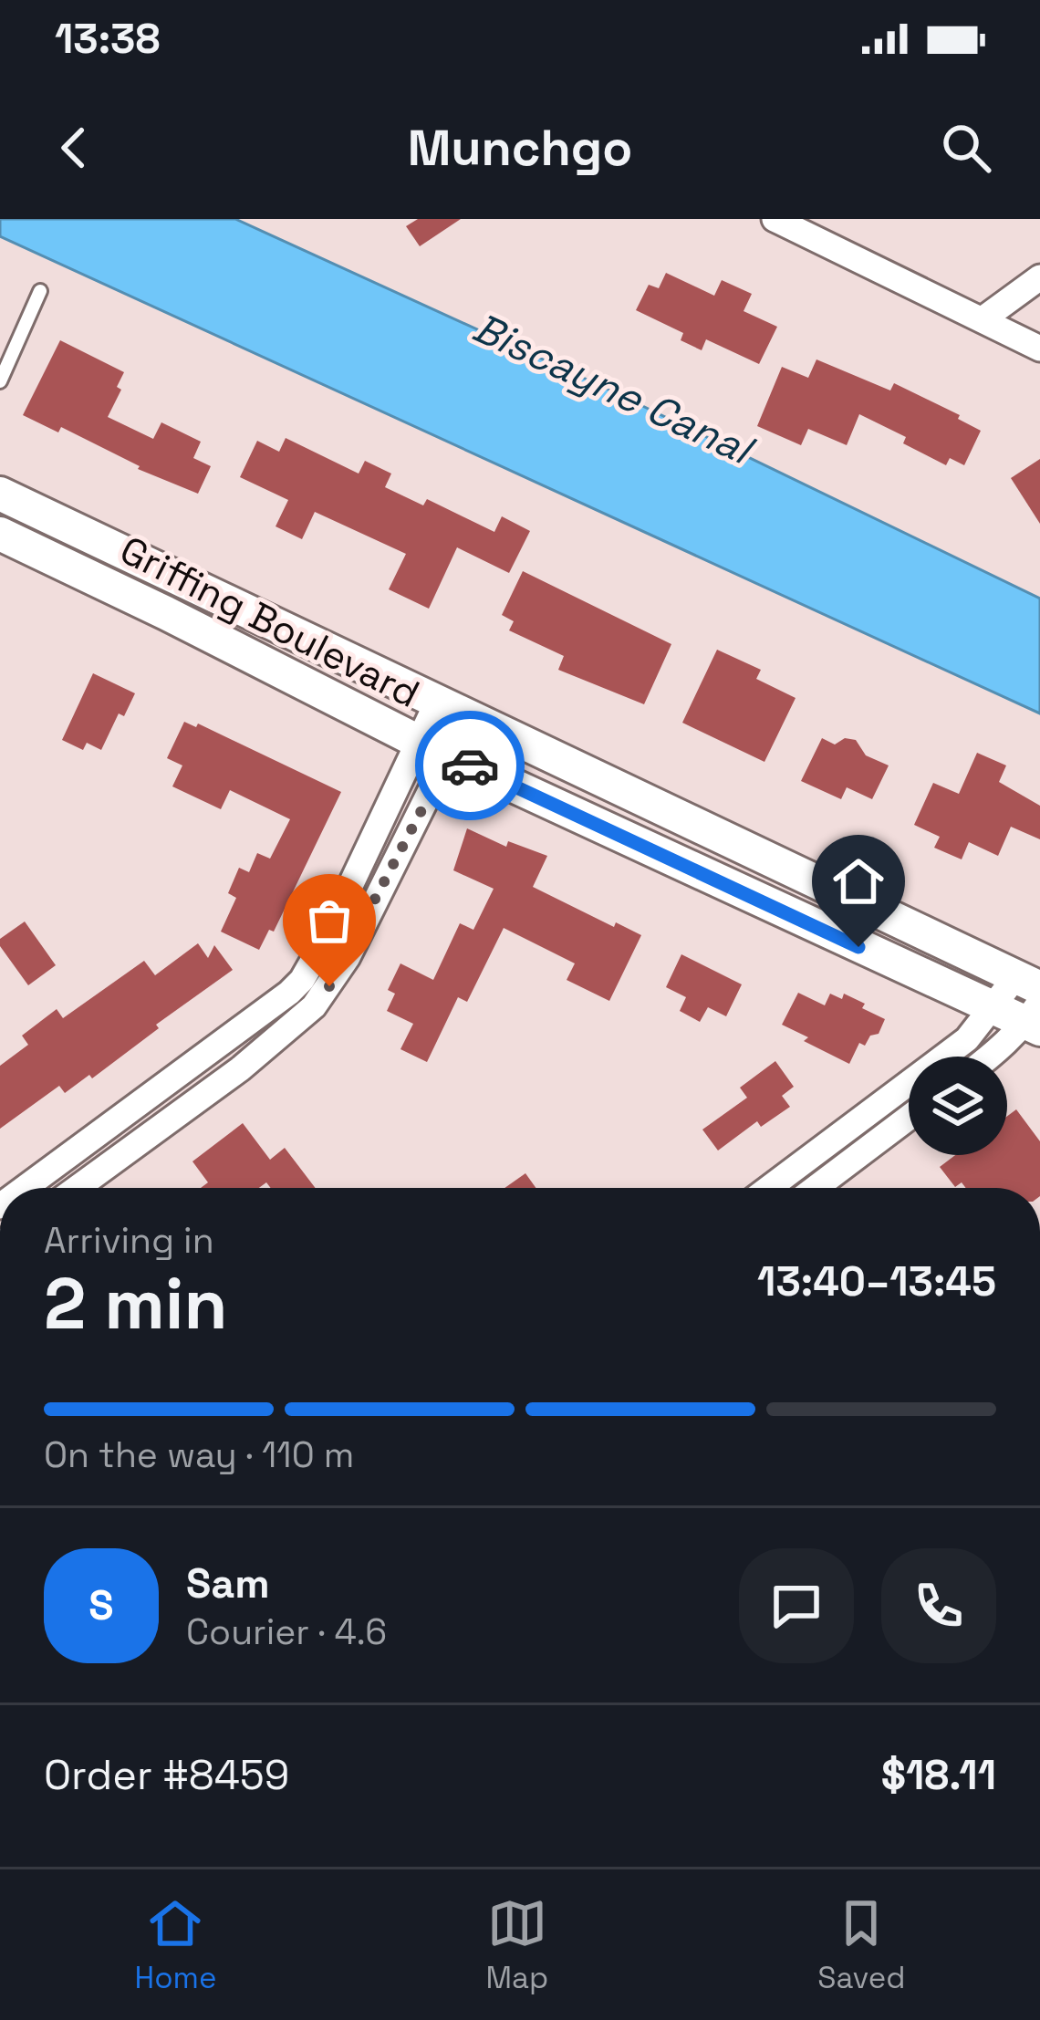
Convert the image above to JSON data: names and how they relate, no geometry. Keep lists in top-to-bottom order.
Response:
{
  "streets": {
    "street": ["Griffing Boulevard"]
  },
  "water": ["Biscayne Canal"],
  "page": {
    "status": "13:38",
    "header": "Munchgo",
    "heading": ["2 min", "Arriving in", "13:40–13:45"],
    "panel": [
      "Sam",
      "Courier · 4.6",
      "Order #8459",
      "$18.11"
    ],
    "bar": "On the way · 110 m",
    "round": "S",
    "tabs": ["Home", "Map", "Saved"]
  }
}
